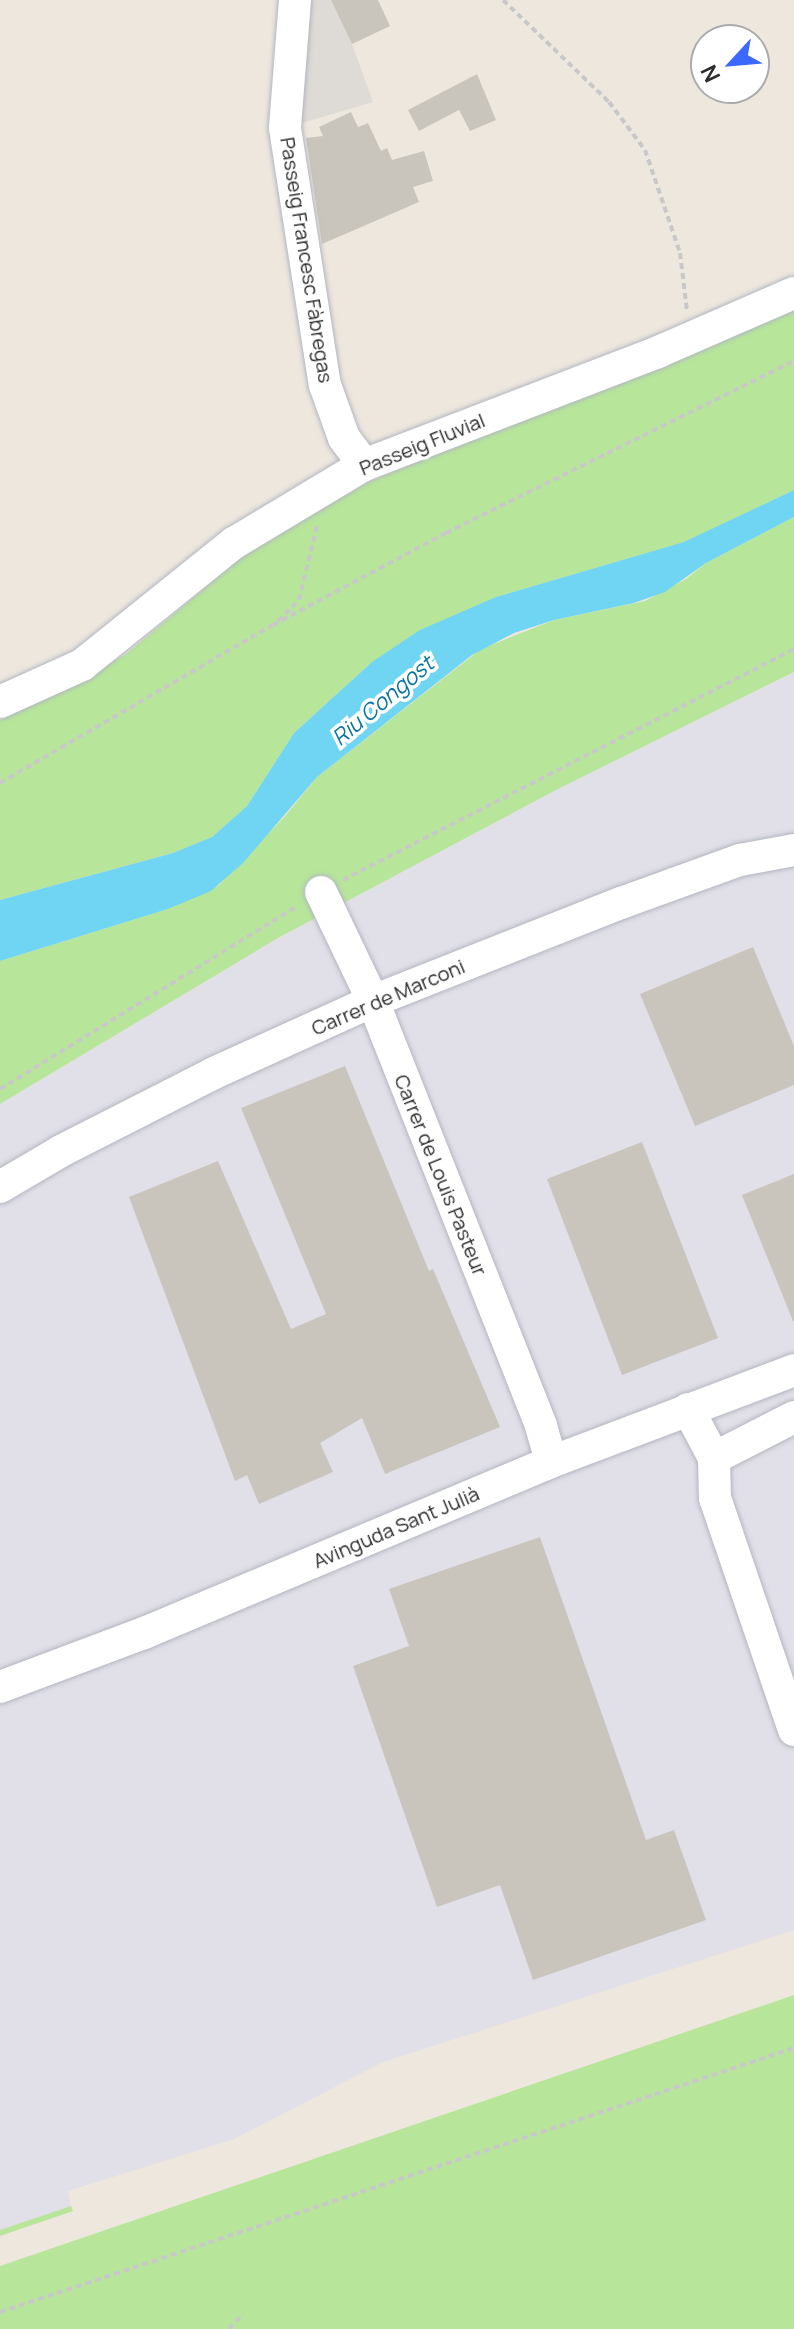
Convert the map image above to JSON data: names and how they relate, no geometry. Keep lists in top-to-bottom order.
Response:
{
  "streets": {
    "street": [
      "Passeig Francesc Fàbregas",
      "Passeig Fluvial",
      "Carrer de Marconi",
      "Carrer de Louis Pasteur",
      "Avinguda Sant Julià"
    ]
  },
  "crossings": [
    ["Passeig Francesc Fàbregas", "Passeig Fluvial"],
    ["Carrer de Marconi", "Carrer de Louis Pasteur"],
    ["Carrer de Louis Pasteur", "Avinguda Sant Julià"]
  ],
  "water": ["Riu Congost"],
  "north": "bottom left"
}
